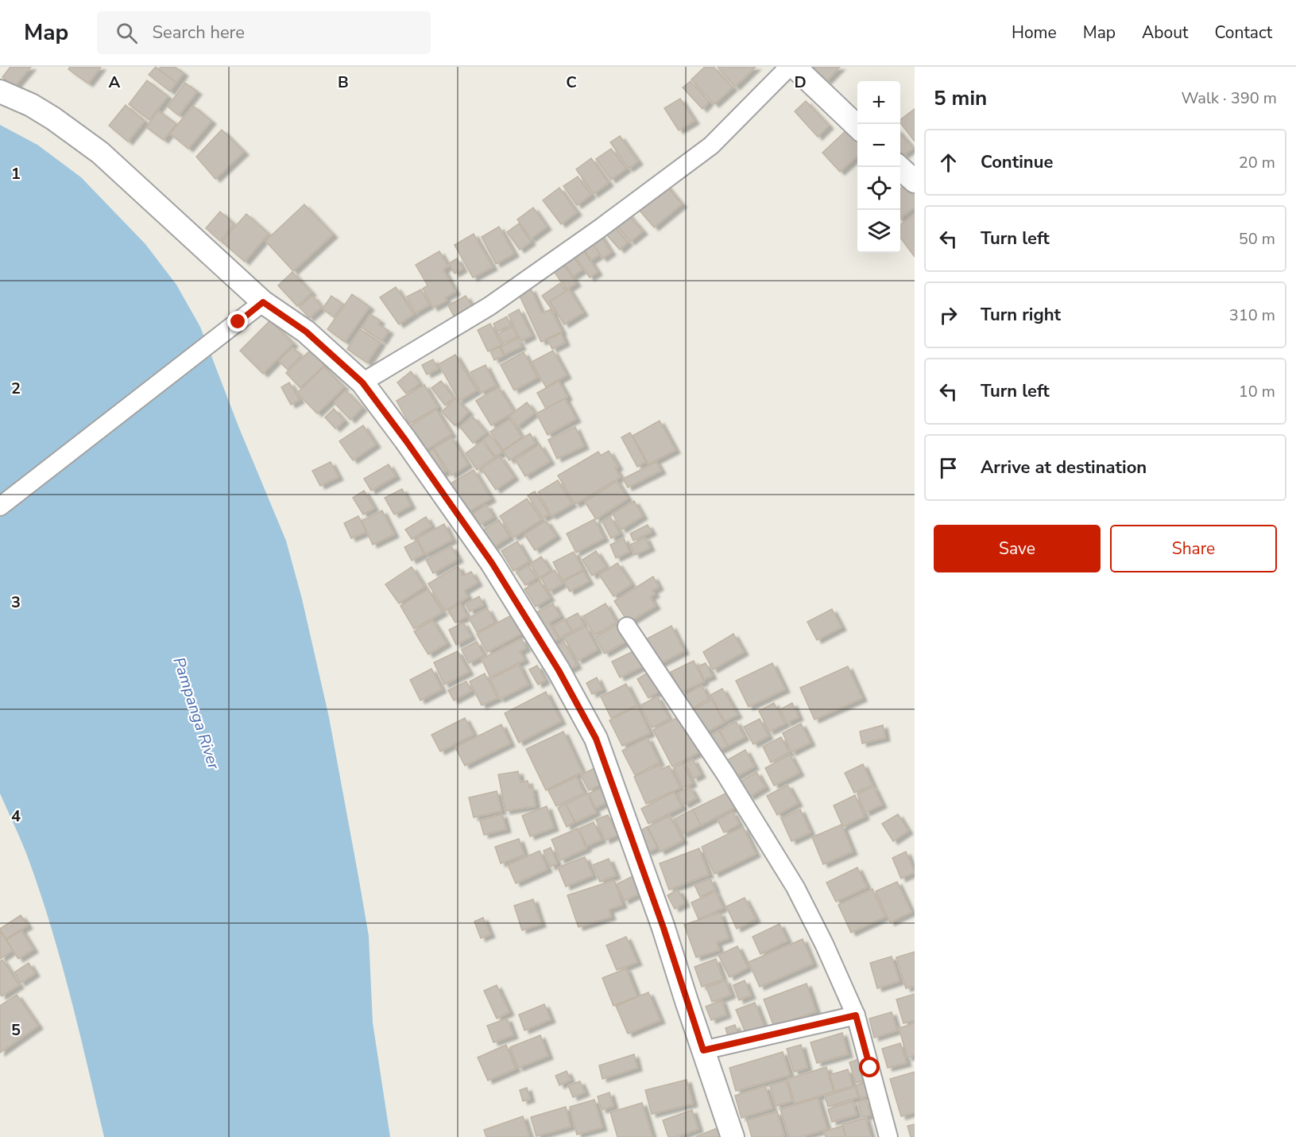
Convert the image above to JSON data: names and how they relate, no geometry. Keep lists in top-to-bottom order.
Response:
{
  "water": ["Pampanga River"],
  "page": {
    "header": "Map",
    "search": "Search here",
    "nav": [
      "Home",
      "Map",
      "About",
      "Contact"
    ],
    "heading": ["5 min", "Walk · 390 m"],
    "map_buttons": ["+", "−"],
    "list": [
      ["Continue", "20 m"],
      ["Turn left", "50 m"],
      ["Turn right", "310 m"],
      ["Turn left", "10 m"],
      "Arrive at destination"
    ],
    "buttons": ["Save", "Share"]
  },
  "grid": {
    "columns": [
      "A",
      "B",
      "C",
      "D"
    ],
    "rows": [
      "1",
      "2",
      "3",
      "4",
      "5"
    ]
  }
}
